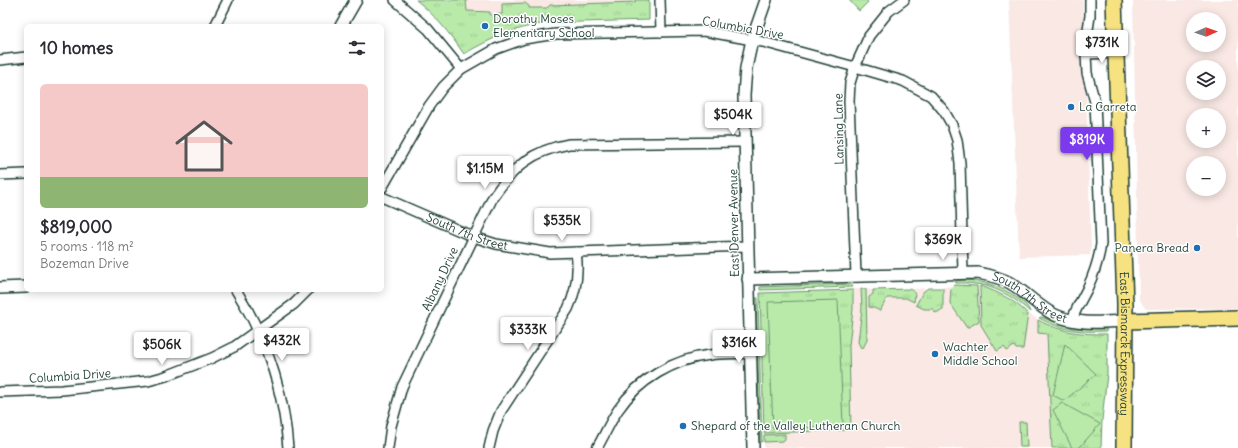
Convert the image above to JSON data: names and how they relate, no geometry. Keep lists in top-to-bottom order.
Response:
{
  "streets": {
    "main road": ["South 7th Street", "East Bismarck Expressway"],
    "street": [
      "Columbia Drive",
      "Lansing Lane",
      "East Denver Avenue",
      "Albany Drive"
    ]
  },
  "crossings": [
    ["Columbia Drive", "Lansing Lane"],
    ["Columbia Drive", "East Denver Avenue"],
    ["Columbia Drive", "South 7th Street"],
    ["Lansing Lane", "South 7th Street"],
    ["East Denver Avenue", "South 7th Street"],
    ["East Denver Avenue", "Albany Drive"],
    ["South 7th Street", "Albany Drive"],
    ["South 7th Street", "East Bismarck Expressway"]
  ],
  "places": [
    "Dorothy Moses Elementary School",
    "La Carreta",
    "Panera Bread",
    "Wachter Middle School",
    "Shepard of the Valley Lutheran Church"
  ],
  "north": "right",
  "page": {
    "map_buttons": ["+", "−"],
    "heading": "10 homes",
    "price": [
      "$731K",
      "$504K",
      "$819K",
      "$1.15M",
      "$535K",
      "$369K",
      "$333K",
      "$432K",
      "$316K",
      "$506K"
    ],
    "list": [
      {
        "name": "$819,000",
        "note": "5 rooms · 118 m² · Bozeman Drive"
      }
    ]
  }
}
